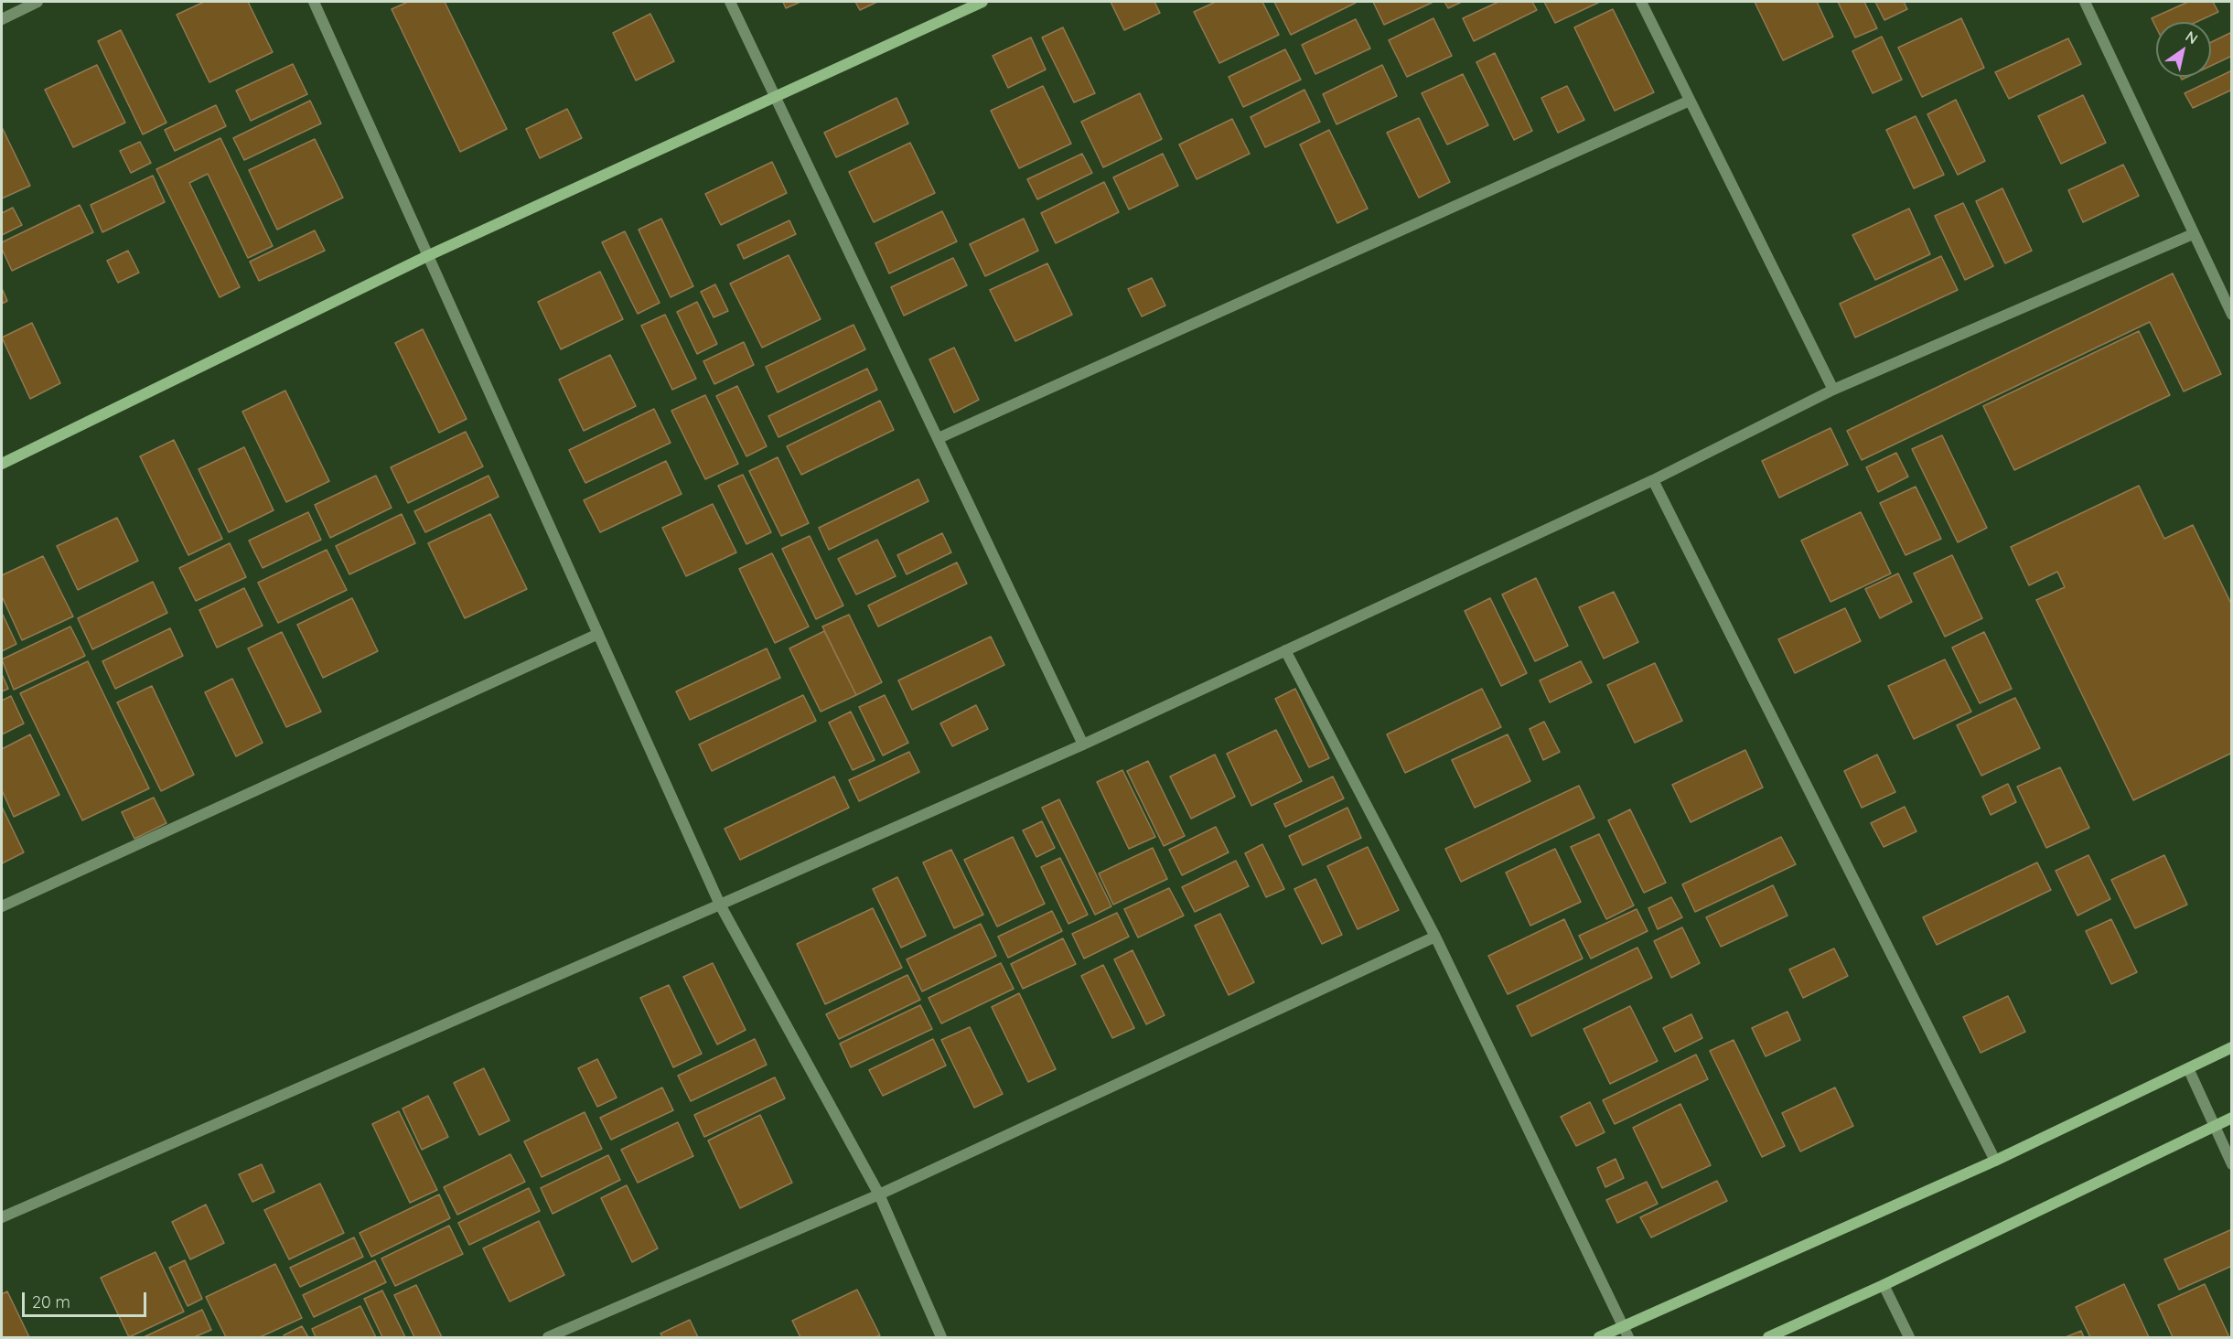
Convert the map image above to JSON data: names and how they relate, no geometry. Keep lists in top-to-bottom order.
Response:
{
  "scale_bar": "20 m",
  "north": "top right"
}
